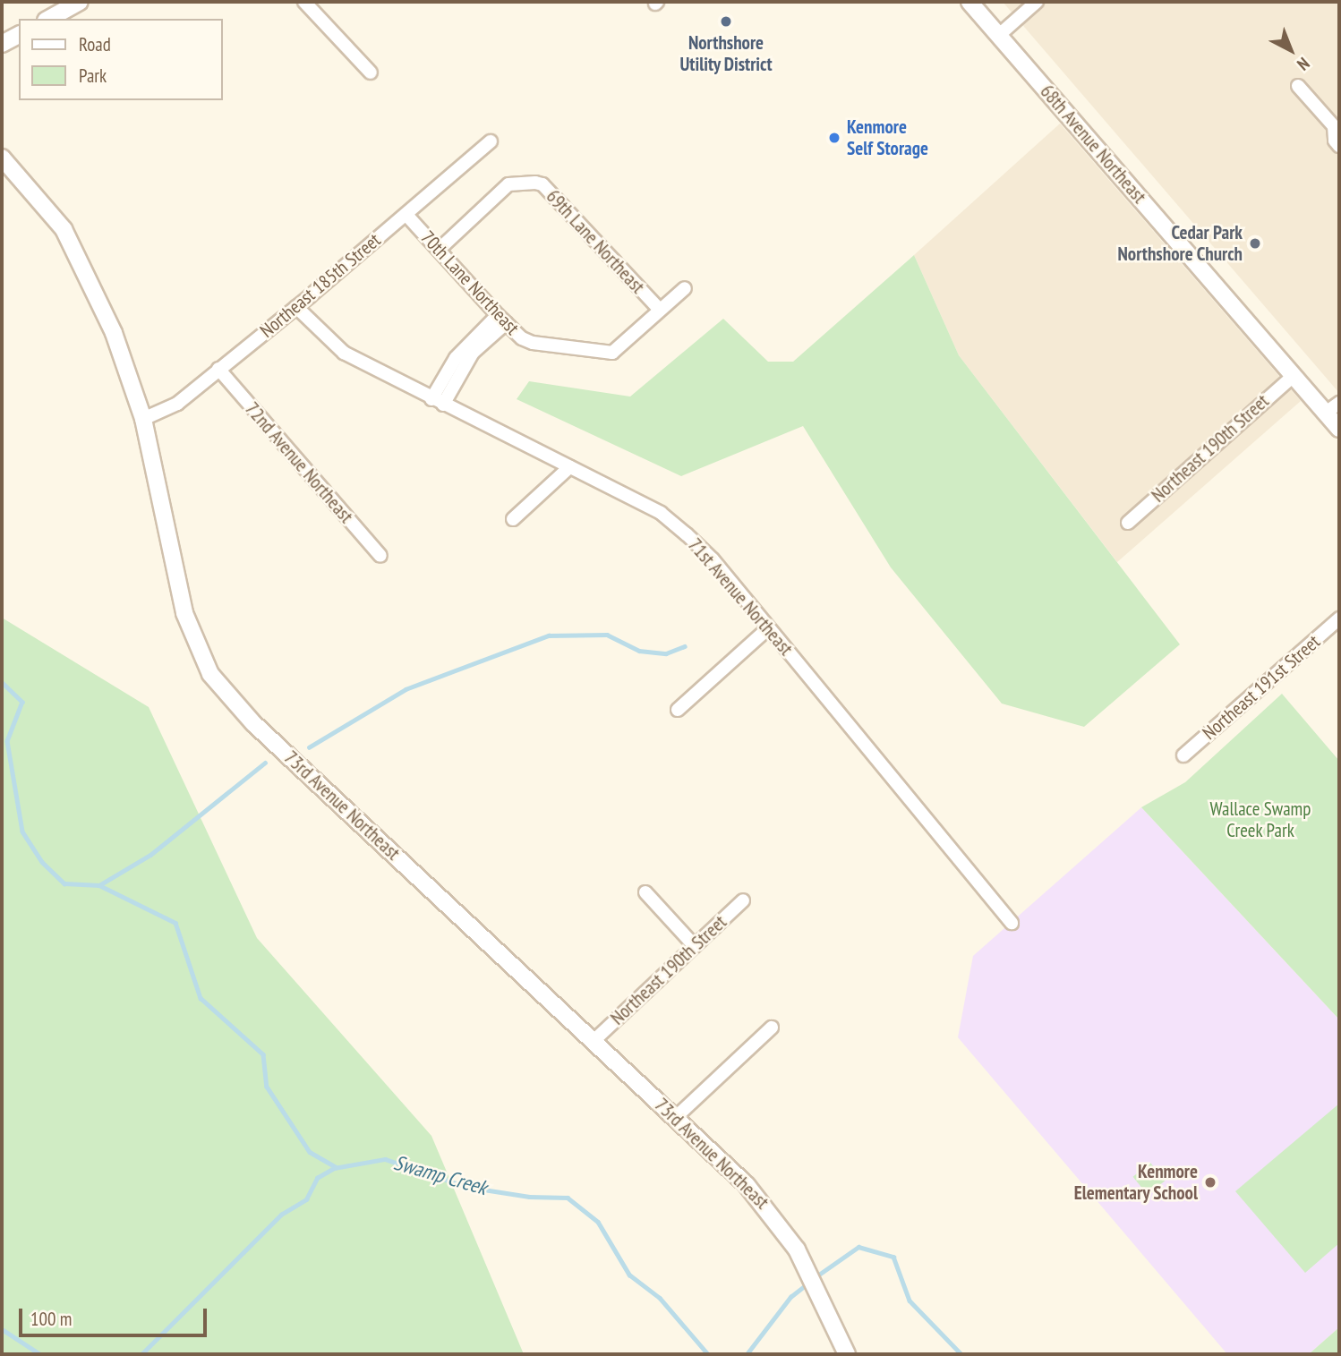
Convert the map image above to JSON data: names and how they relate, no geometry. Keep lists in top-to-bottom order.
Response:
{
  "streets": {
    "street": [
      "68th Avenue Northeast",
      "69th Lane Northeast",
      "70th Lane Northeast",
      "Northeast 185th Street",
      "Northeast 190th Street",
      "72nd Avenue Northeast",
      "71st Avenue Northeast",
      "Northeast 191st Street",
      "73rd Avenue Northeast"
    ]
  },
  "crossings": [
    ["68th Avenue Northeast", "Northeast 190th Street"],
    ["69th Lane Northeast", "70th Lane Northeast"],
    ["70th Lane Northeast", "Northeast 185th Street"],
    ["Northeast 185th Street", "72nd Avenue Northeast"],
    ["Northeast 185th Street", "71st Avenue Northeast"],
    ["Northeast 185th Street", "73rd Avenue Northeast"],
    ["Northeast 190th Street", "73rd Avenue Northeast"]
  ],
  "water": ["Swamp Creek"],
  "parks": ["Wallace Swamp Creek Park"],
  "places": [
    "Northshore Utility District",
    "Kenmore Self Storage",
    "Cedar Park Northshore Church",
    "Kenmore Elementary School"
  ],
  "legend": ["Road", "Park"],
  "scale_bar": "100 m",
  "north": "bottom right"
}
